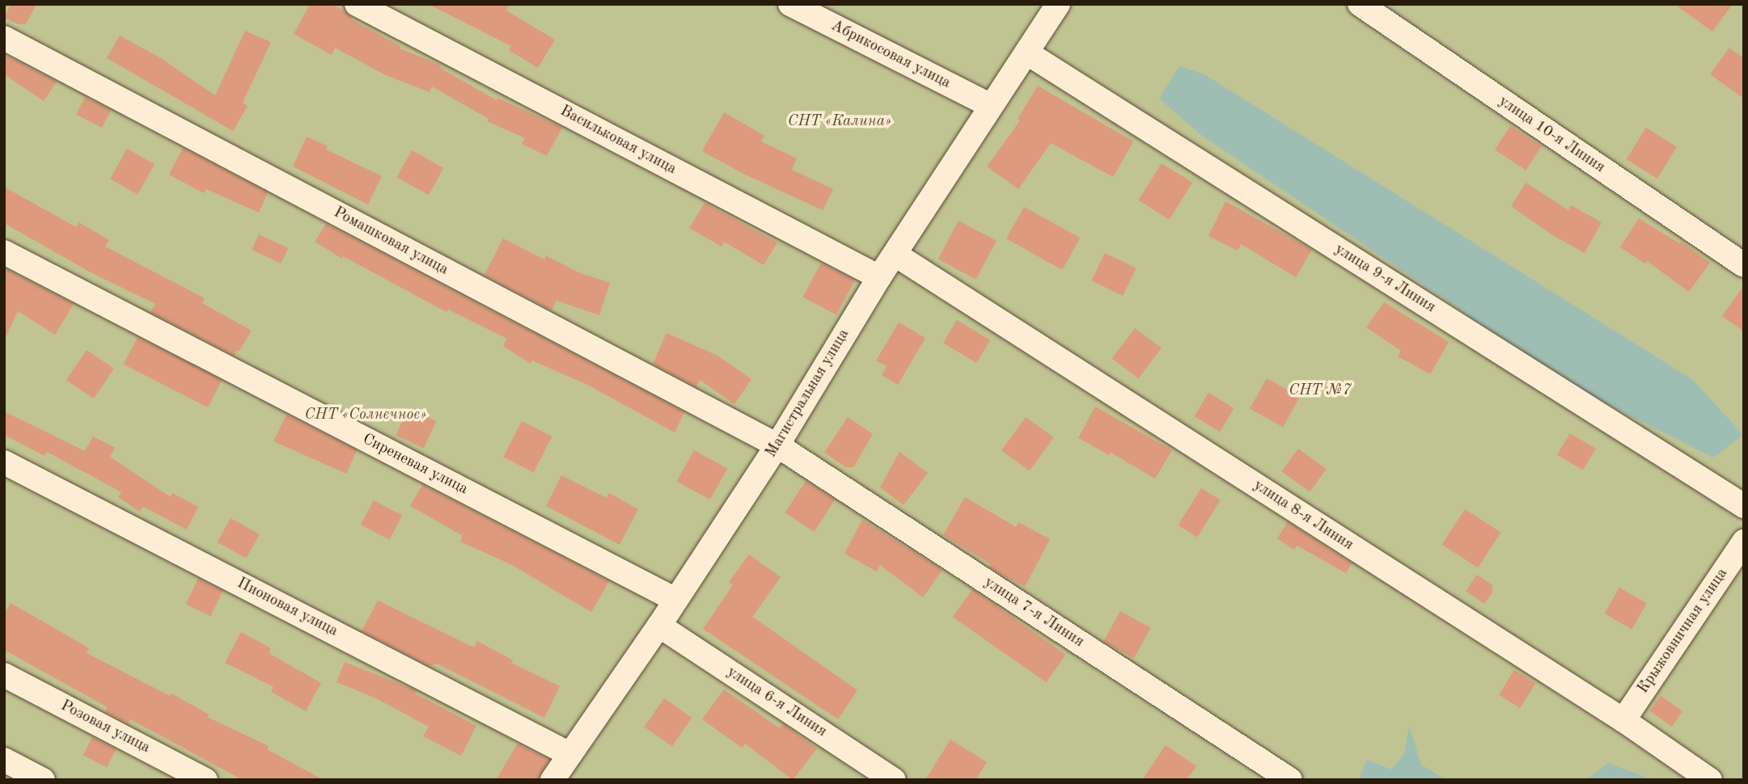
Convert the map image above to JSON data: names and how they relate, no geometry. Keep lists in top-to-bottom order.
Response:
{
  "streets": {
    "street": [
      "Абрикосовая улица",
      "улица 10-я Линия",
      "Васильковая улица",
      "Ромашковая улица",
      "улица 9-я Линия",
      "Магистральная улица",
      "Сиреневая улица",
      "улица 8-я Линия",
      "Пионовая улица",
      "улица 7-я Линия",
      "Крыжовничная улица",
      "улица 6-я Линия",
      "Розовая улица"
    ]
  },
  "crossings": [
    ["Абрикосовая улица", "Магистральная улица"],
    ["Васильковая улица", "Магистральная улица"],
    ["Ромашковая улица", "Магистральная улица"],
    ["Ромашковая улица", "улица 7-я Линия"],
    ["улица 9-я Линия", "Магистральная улица"],
    ["Магистральная улица", "Сиреневая улица"],
    ["Магистральная улица", "улица 8-я Линия"],
    ["Магистральная улица", "Пионовая улица"],
    ["Магистральная улица", "улица 7-я Линия"],
    ["Магистральная улица", "улица 6-я Линия"],
    ["улица 8-я Линия", "Крыжовничная улица"]
  ],
  "parks": ["СНТ «Калина»", "СНТ №7", "СНТ «Солнечное»"]
}
